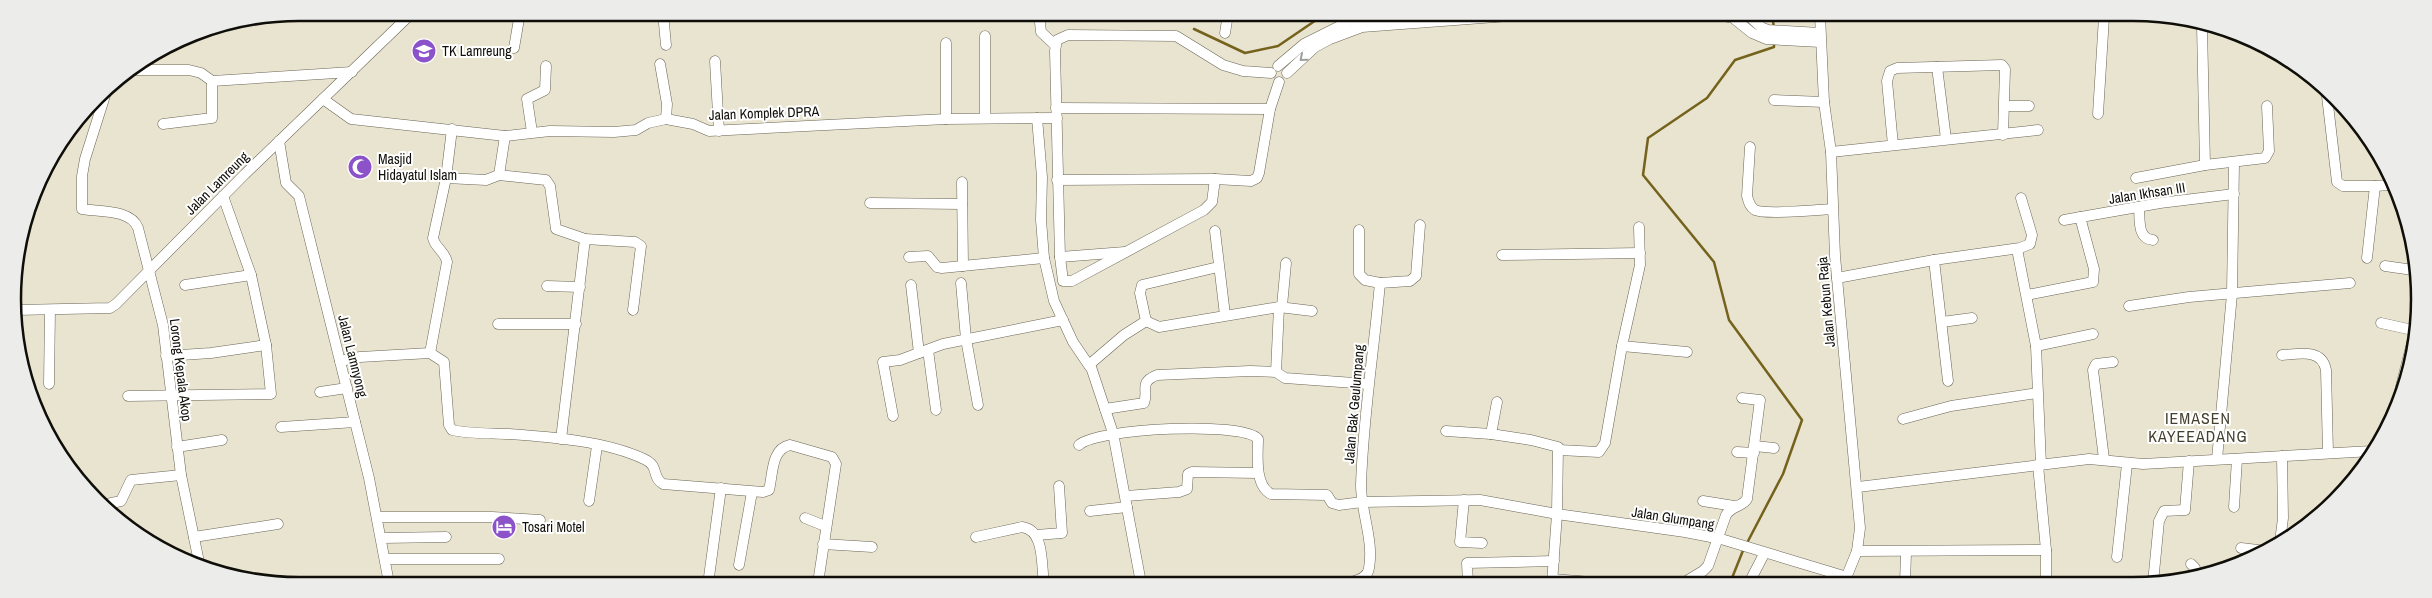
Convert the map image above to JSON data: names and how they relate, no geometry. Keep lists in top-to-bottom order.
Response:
{
  "streets": {
    "street": [
      "Jalan Komplek DPRA",
      "Jalan Lamreung",
      "Jalan Ikhsan III",
      "Jalan Kebun Raja",
      "Jalan Lamnyong",
      "Lorong Kepala Akop",
      "Jalan Bak Geulumpang",
      "Jalan Glumpang"
    ]
  },
  "crossings": [
    ["Jalan Komplek DPRA", "Jalan Lamreung"],
    ["Jalan Lamreung", "Jalan Lamnyong"],
    ["Jalan Lamreung", "Lorong Kepala Akop"],
    ["Jalan Bak Geulumpang", "Jalan Glumpang"]
  ],
  "districts": ["IEMASEN KAYEEADANG"],
  "places": {
    "school or university": ["TK Lamreung"],
    "mosque": ["Masjid Hidayatul Islam"],
    "hotel": ["Tosari Motel"]
  }
}
